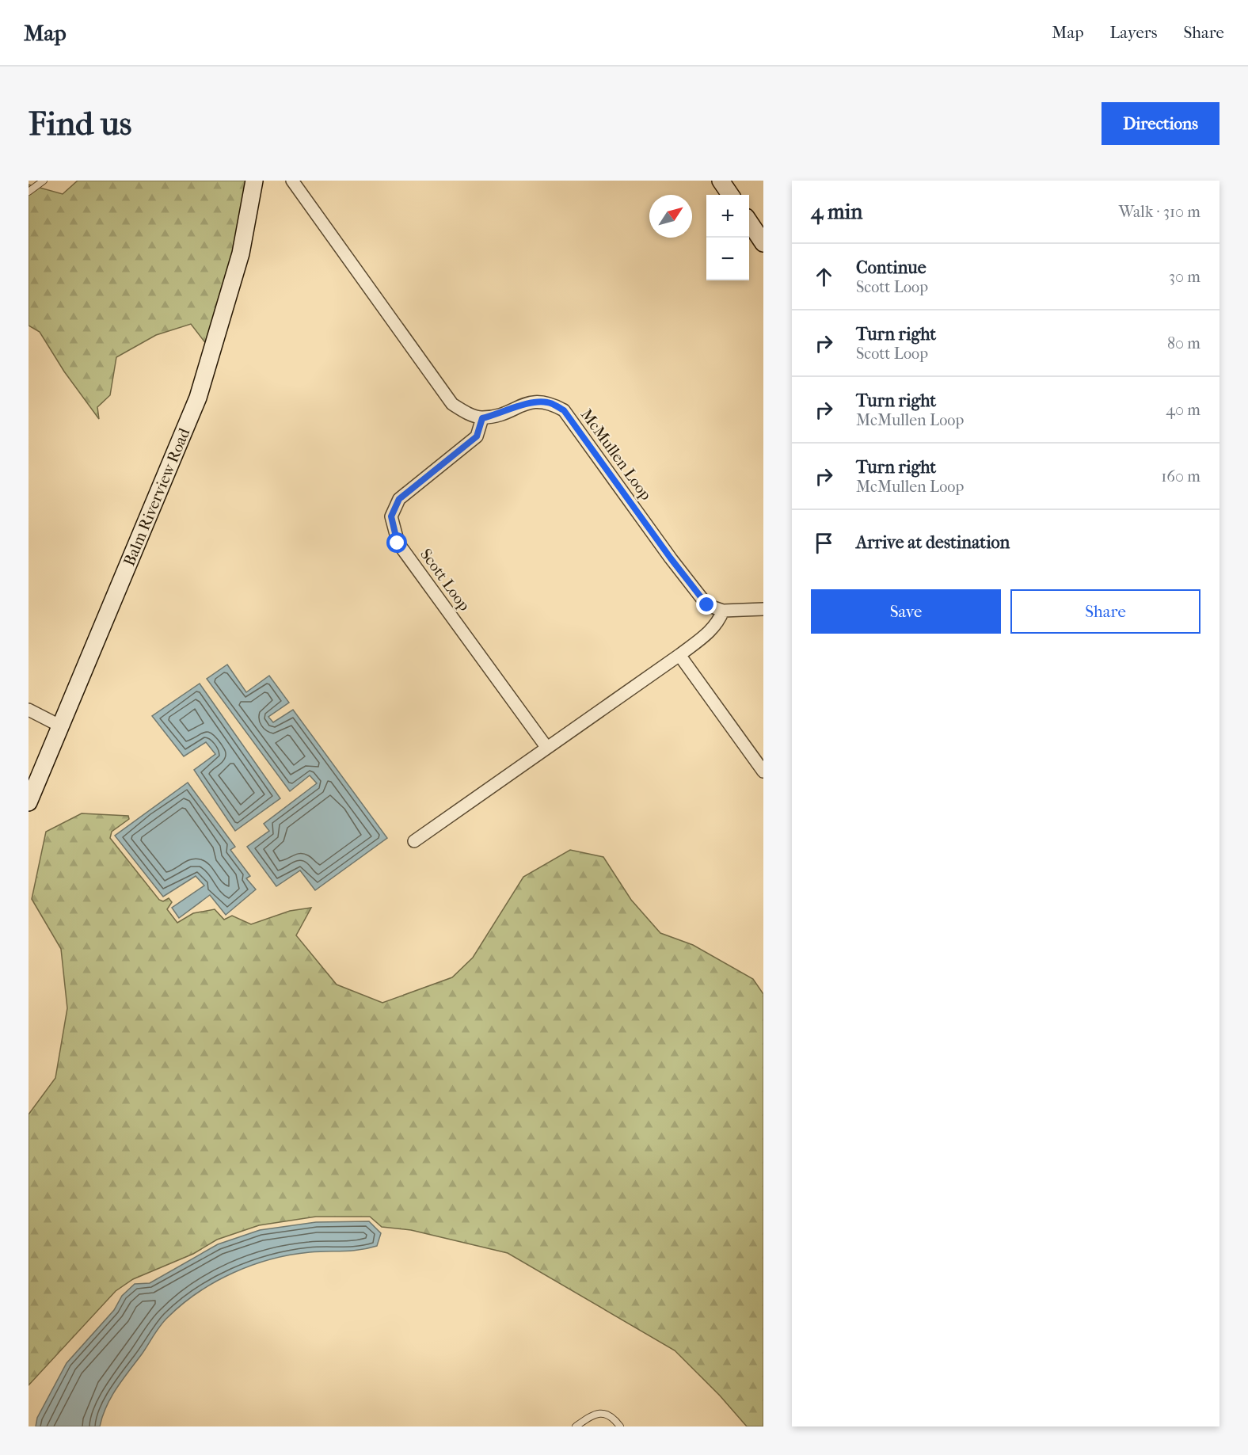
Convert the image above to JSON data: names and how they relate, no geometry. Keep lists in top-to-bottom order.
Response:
{
  "streets": {
    "main road": ["Balm Riverview Road"],
    "street": ["McMullen Loop", "Scott Loop"]
  },
  "crossings": [
    ["McMullen Loop", "Scott Loop"]
  ],
  "north": "top right",
  "page": {
    "header": "Map",
    "nav": ["Map", "Layers", "Share"],
    "buttons": [
      "Directions",
      ["Save", "Share"]
    ],
    "title": "Find us",
    "heading": ["4 min", "Walk · 310 m"],
    "map_buttons": ["+", "−"],
    "list": [
      ["Continue", "Scott Loop", "30 m"],
      ["Turn right", "Scott Loop", "80 m"],
      ["Turn right", "McMullen Loop", "40 m"],
      ["Turn right", "McMullen Loop", "160 m"],
      "Arrive at destination"
    ]
  }
}
